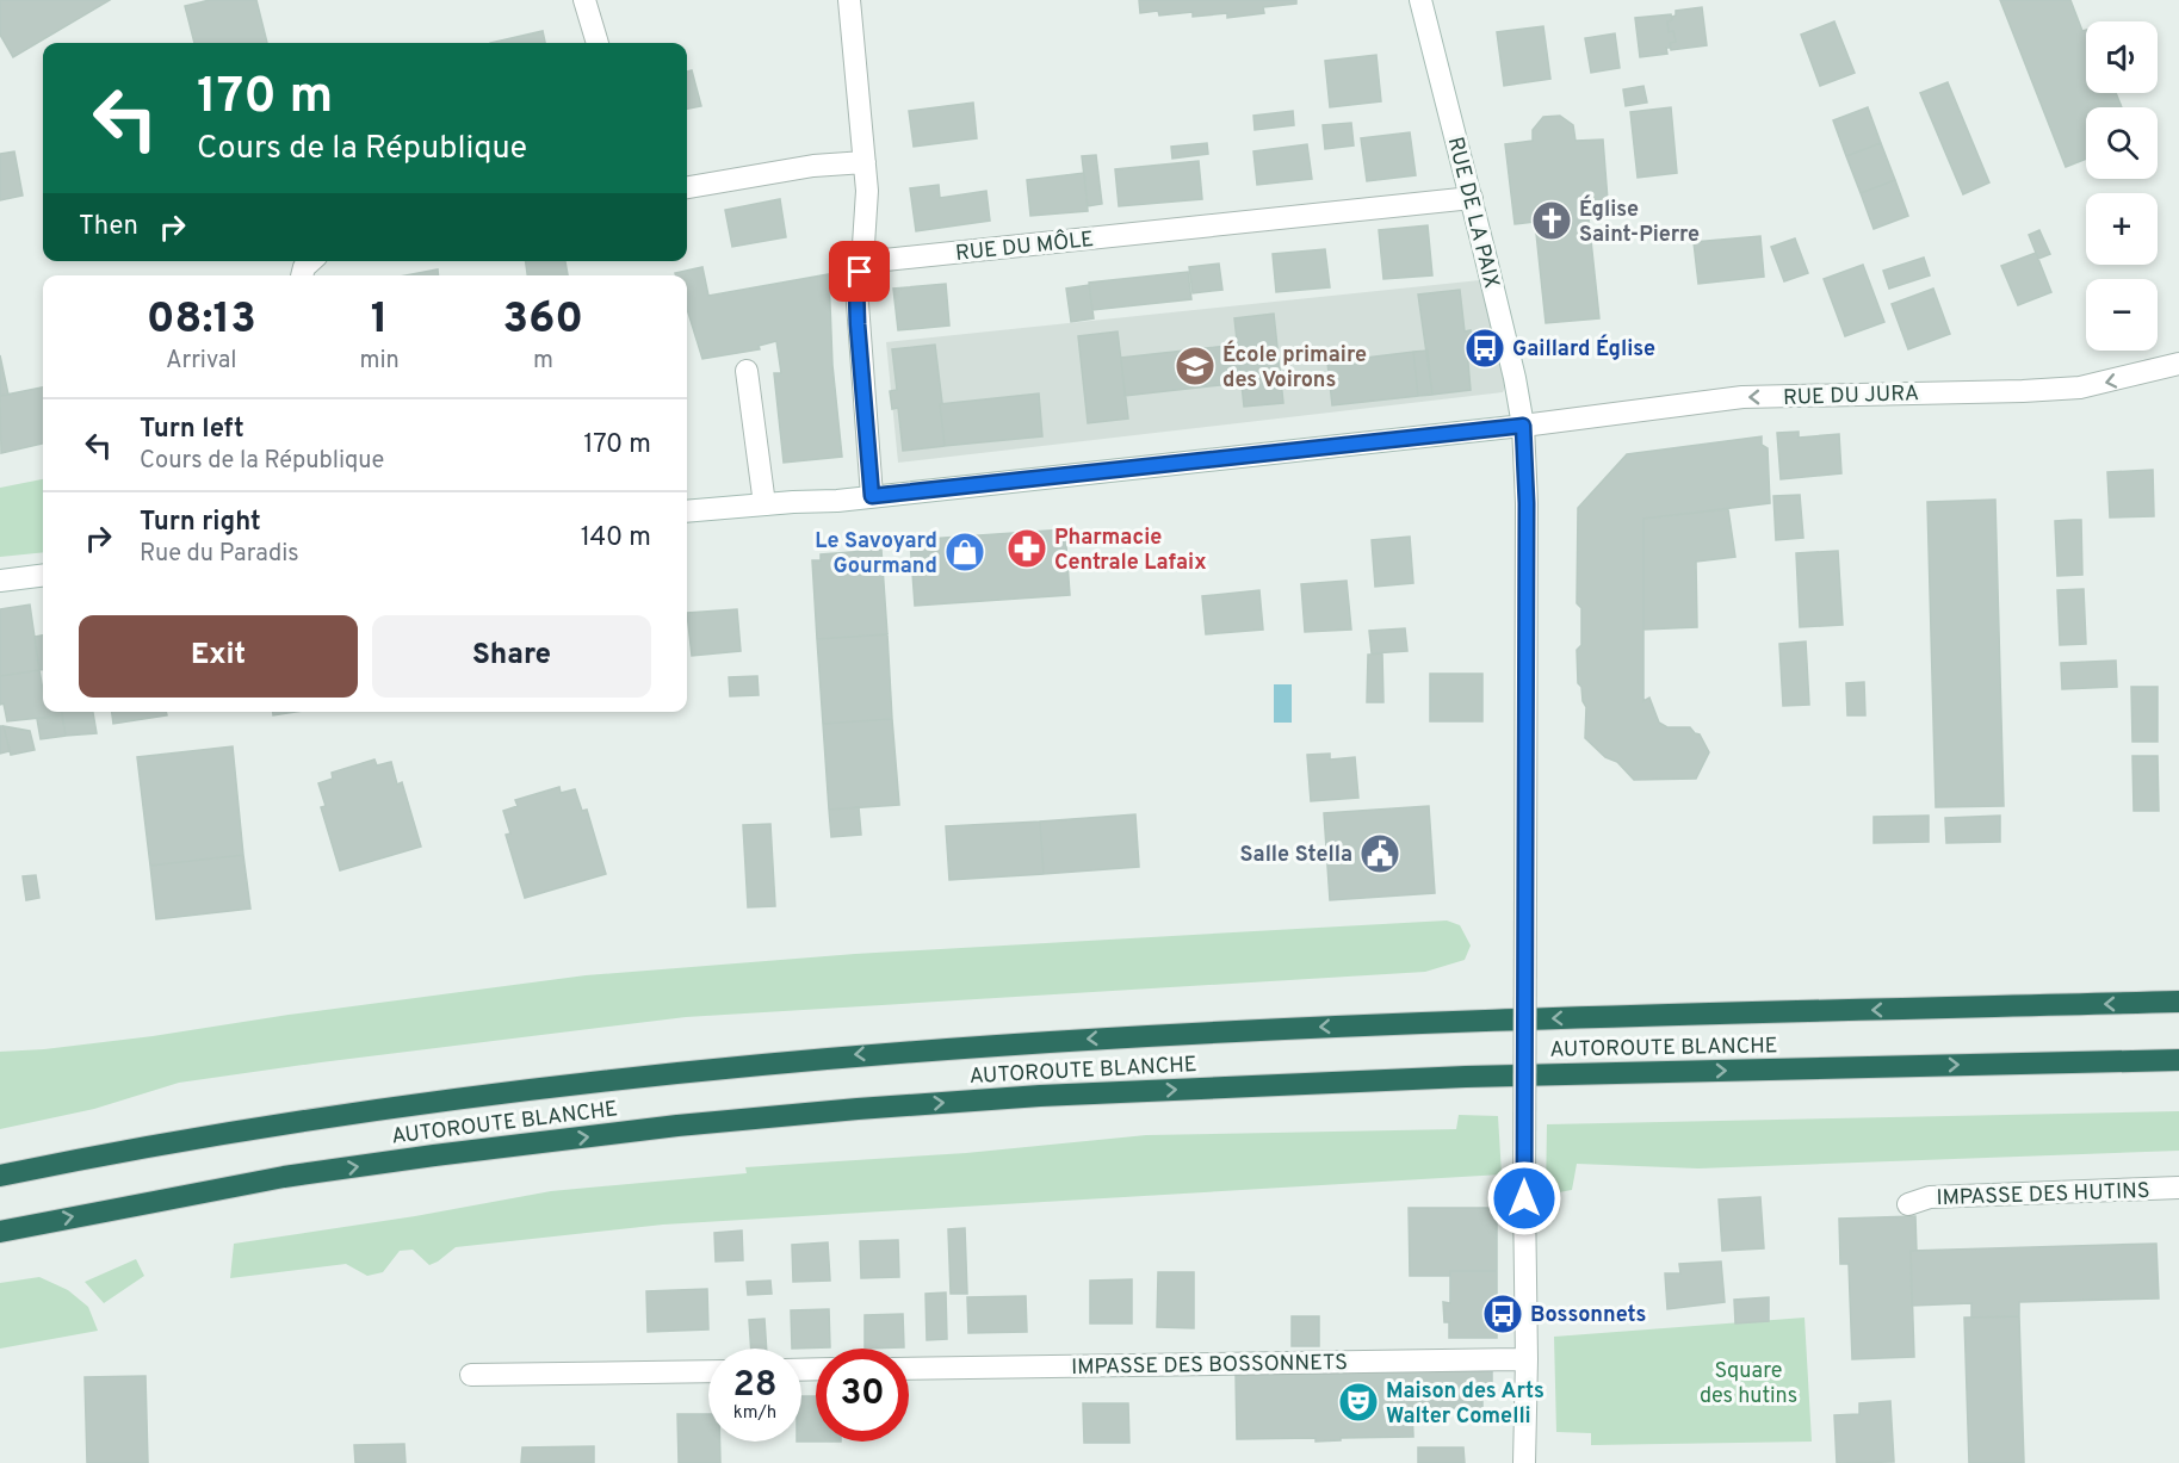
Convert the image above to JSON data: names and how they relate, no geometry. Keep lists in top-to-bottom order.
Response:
{
  "streets": {
    "highway": ["AUTOROUTE BLANCHE"],
    "street": [
      "RUE DE LA PAIX",
      "RUE DU MÔLE",
      "RUE DU JURA",
      "IMPASSE DES HUTINS",
      "IMPASSE DES BOSSONNETS"
    ]
  },
  "crossings": [
    ["RUE DE LA PAIX", "RUE DU MÔLE"],
    ["RUE DE LA PAIX", "RUE DU JURA"],
    ["RUE DE LA PAIX", "IMPASSE DES BOSSONNETS"]
  ],
  "one_way": ["RUE DU JURA"],
  "parks": ["Square des hutins"],
  "places": {
    "church": ["Église Saint-Pierre"],
    "bus stop": ["Gaillard Église", "Bossonnets"],
    "school or university": ["École primaire des Voirons"],
    "pharmacy": ["Pharmacie Centrale Lafaix"],
    "shop": ["Le Savoyard Gourmand"],
    "public building": ["Salle Stella"],
    "theatre": ["Maison des Arts Walter Comelli"]
  },
  "page": {
    "map_buttons": ["+", "−"],
    "turn": ["170 m", "Cours de la République"],
    "then": "Then",
    "eta": [
      "08:13",
      "Arrival",
      "1",
      "min",
      "360",
      "m"
    ],
    "list": [
      {
        "name": "Turn left",
        "note": "Cours de la République",
        "value": "170 m"
      },
      {
        "name": "Turn right",
        "note": "Rue du Paradis",
        "value": "140 m"
      }
    ],
    "buttons": ["Exit", "Share"],
    "speed": "28 km/h",
    "limit": "30"
  }
}
